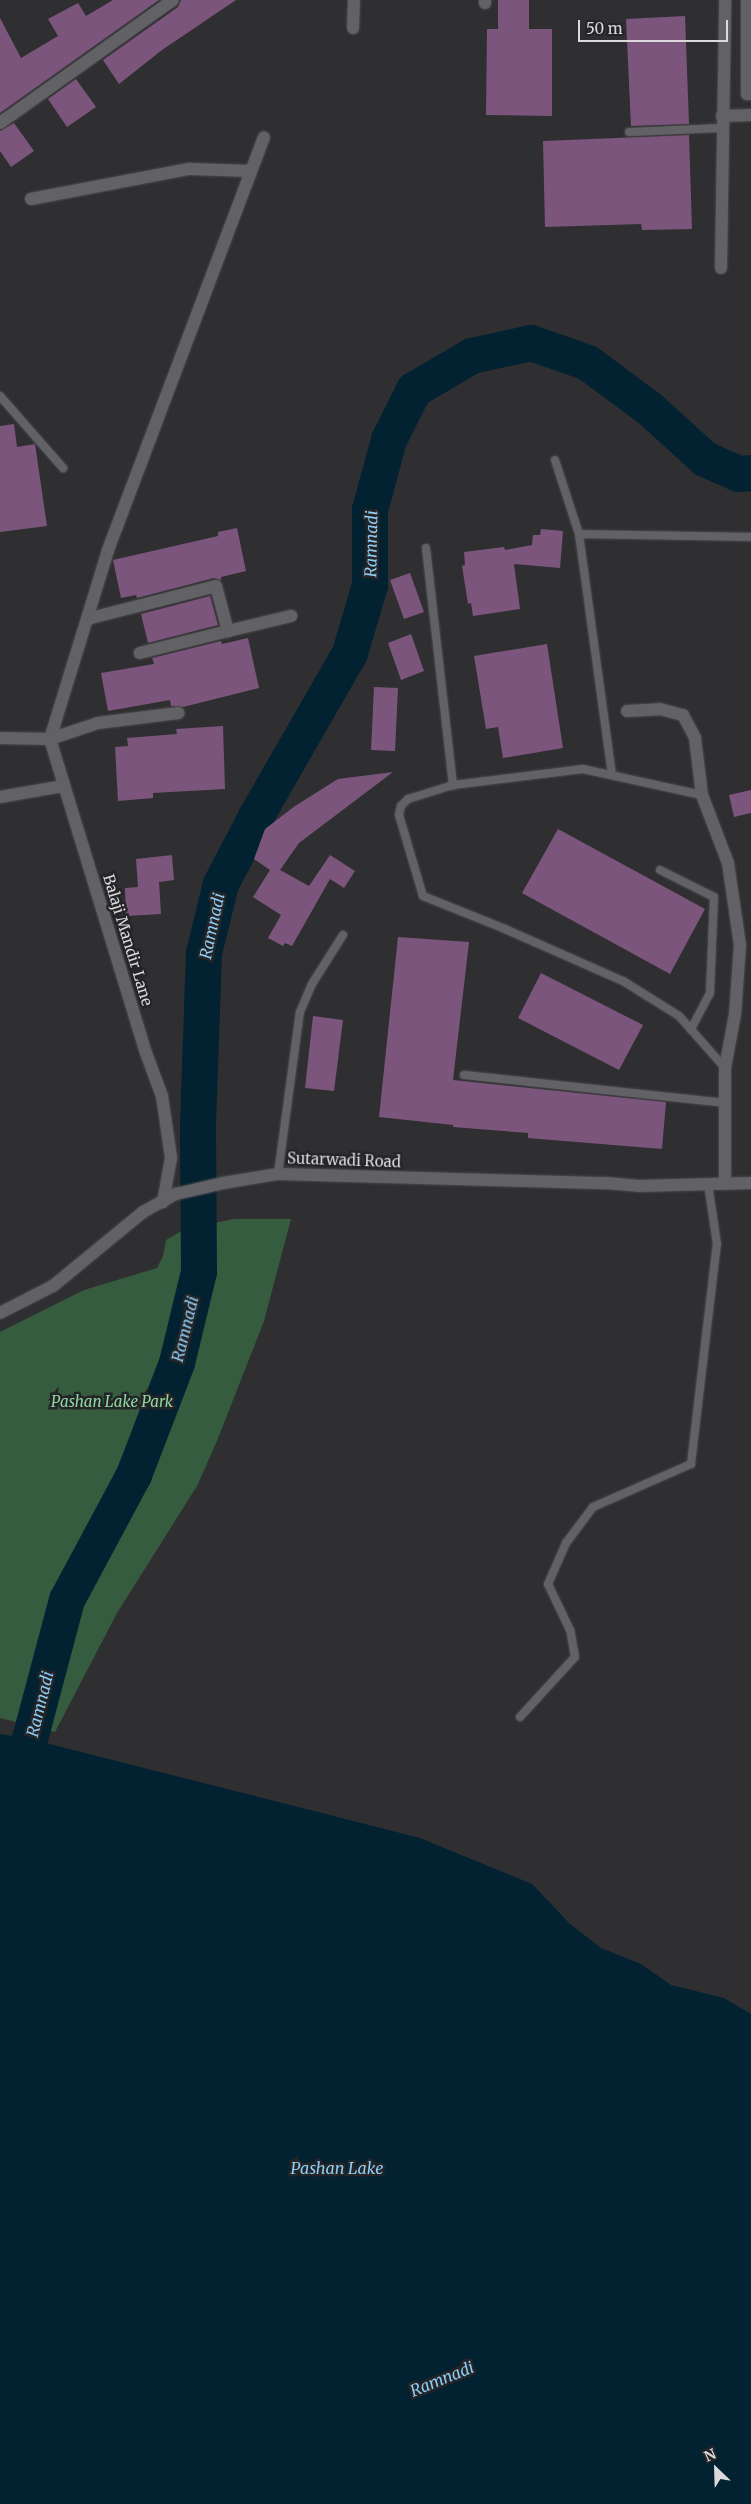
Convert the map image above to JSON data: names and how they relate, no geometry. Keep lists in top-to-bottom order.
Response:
{
  "streets": {
    "street": ["Balaji Mandir Lane", "Sutarwadi Road"]
  },
  "crossings": [
    ["Balaji Mandir Lane", "Sutarwadi Road"]
  ],
  "water": ["Ramnadi", "Pashan Lake"],
  "parks": ["Pashan Lake Park"],
  "scale_bar": "50 m",
  "north": "top left"
}
